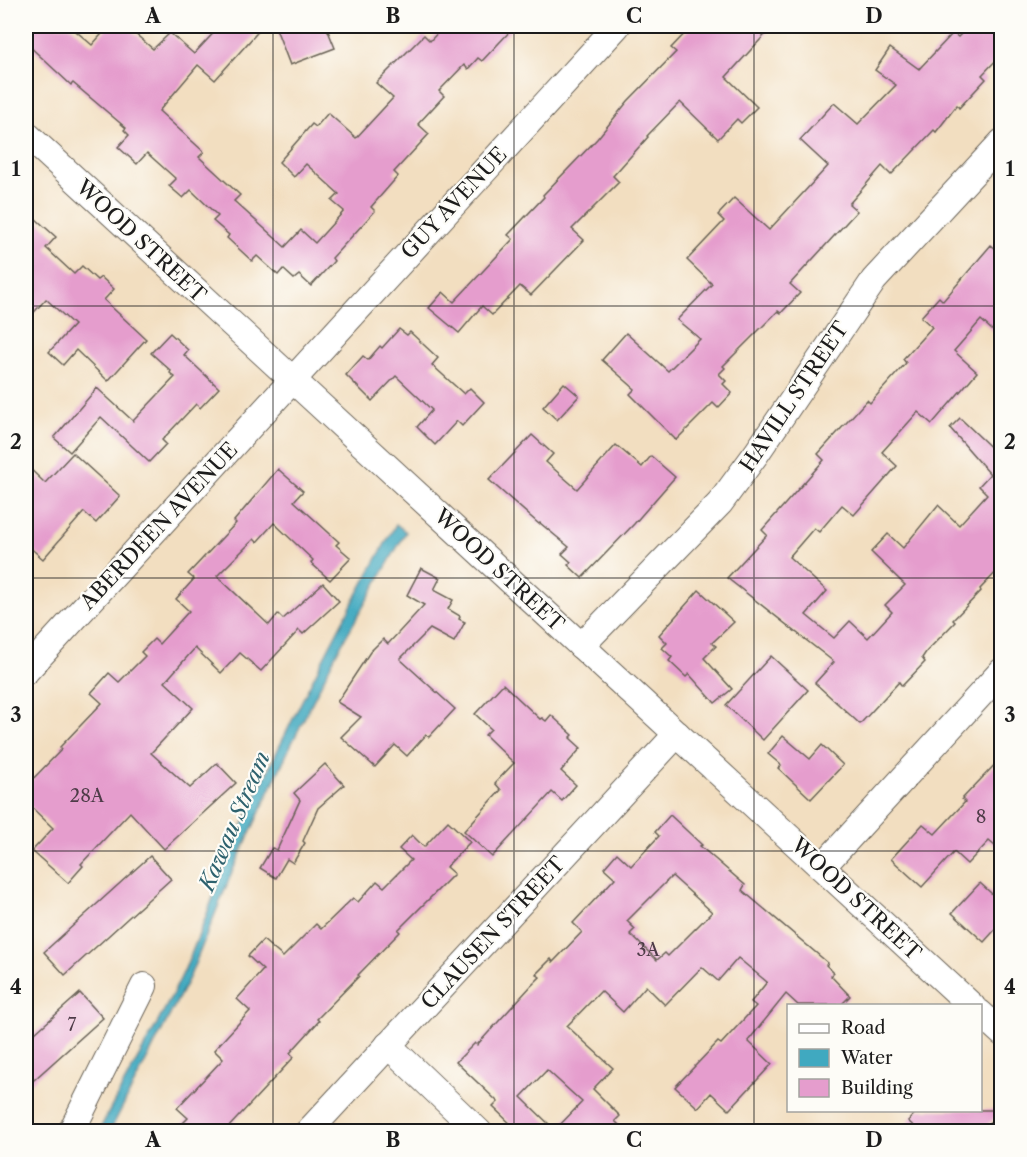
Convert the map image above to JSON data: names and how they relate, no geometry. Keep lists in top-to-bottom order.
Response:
{
  "streets": {
    "street": [
      "GUY AVENUE",
      "WOOD STREET",
      "HAVILL STREET",
      "ABERDEEN AVENUE",
      "CLAUSEN STREET"
    ]
  },
  "crossings": [
    ["GUY AVENUE", "WOOD STREET"],
    ["GUY AVENUE", "ABERDEEN AVENUE"],
    ["WOOD STREET", "HAVILL STREET"],
    ["WOOD STREET", "ABERDEEN AVENUE"],
    ["WOOD STREET", "CLAUSEN STREET"]
  ],
  "water": ["Kawau Stream"],
  "house_numbers": [
    "28A",
    "8",
    "3A",
    "7"
  ],
  "legend": ["Road", "Water", "Building"],
  "grid": {
    "columns": [
      "A",
      "B",
      "C",
      "D"
    ],
    "rows": [
      "1",
      "2",
      "3",
      "4"
    ]
  }
}
